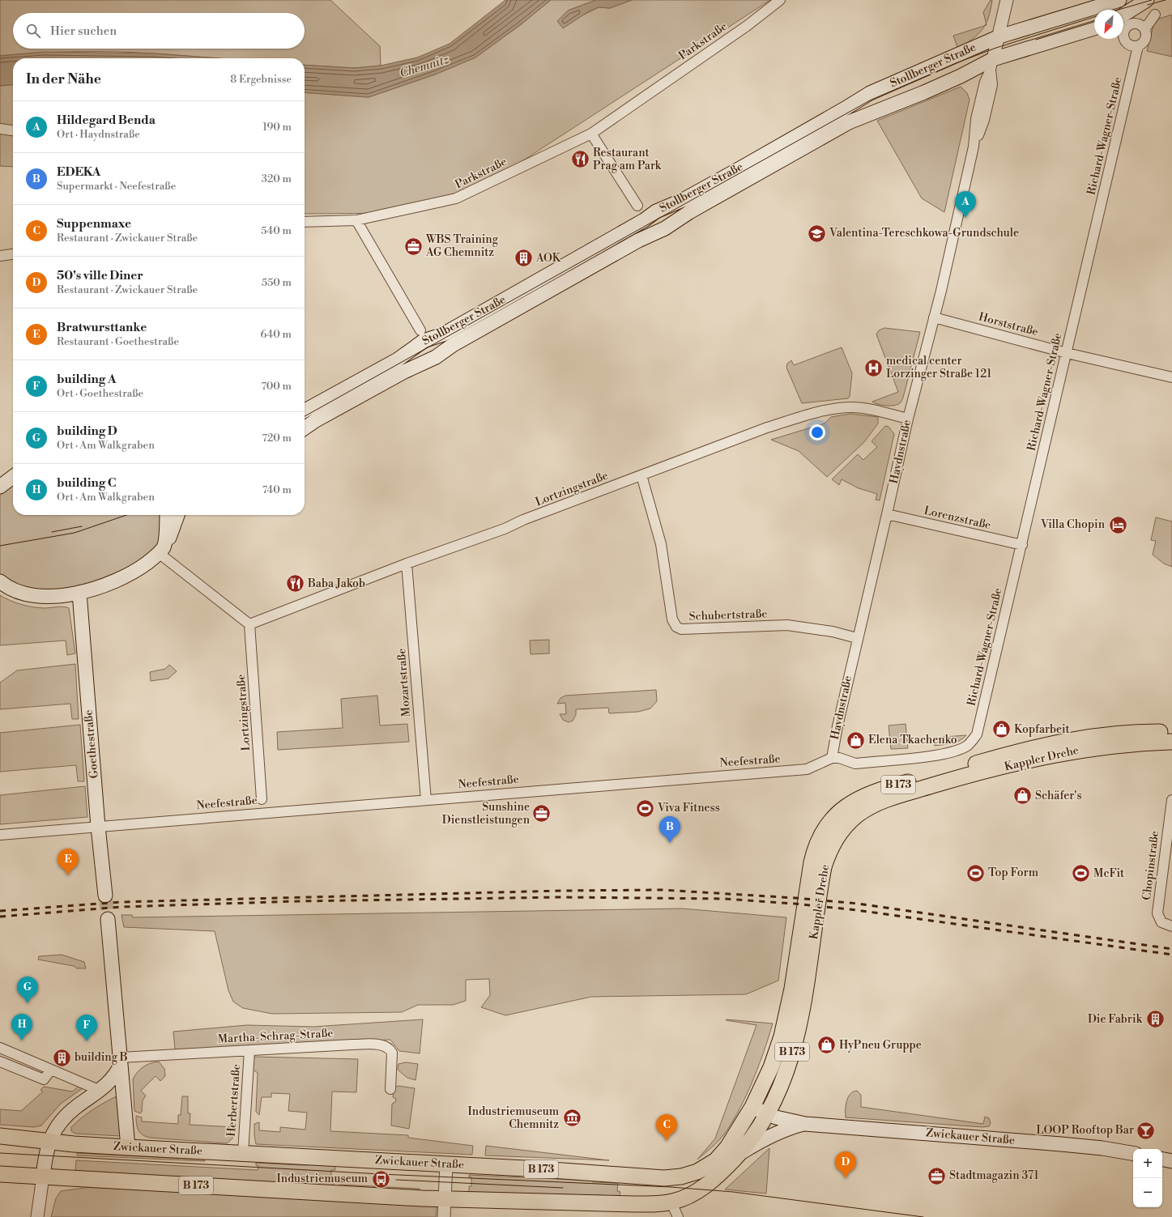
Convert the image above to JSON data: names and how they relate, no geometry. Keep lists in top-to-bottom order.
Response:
{
  "streets": {
    "main road": [
      "Stollberger Straße",
      "Goethestraße",
      "Kappler Drehe",
      "B 173",
      "Zwickauer Straße"
    ],
    "street": [
      "Parkstraße",
      "Richard-Wagner-Straße",
      "Horststraße",
      "Haydnstraße",
      "Lortzingstraße",
      "Lorenzstraße",
      "Schubertstraße",
      "Mozartstraße",
      "Neefestraße",
      "Chopinstraße",
      "Martha-Schrag-Straße",
      "Herbertstraße"
    ]
  },
  "crossings": [
    ["Stollberger Straße", "Haydnstraße"],
    ["Richard-Wagner-Straße", "Horststraße"],
    ["Richard-Wagner-Straße", "Haydnstraße"],
    ["Richard-Wagner-Straße", "Lorenzstraße"],
    ["Richard-Wagner-Straße", "Neefestraße"],
    ["Horststraße", "Haydnstraße"],
    ["Haydnstraße", "Lortzingstraße"],
    ["Haydnstraße", "Lorenzstraße"],
    ["Haydnstraße", "Schubertstraße"],
    ["Haydnstraße", "Neefestraße"],
    ["Lortzingstraße", "Schubertstraße"],
    ["Lortzingstraße", "Mozartstraße"],
    ["Mozartstraße", "Neefestraße"],
    ["Goethestraße", "Neefestraße"],
    ["Kappler Drehe", "Zwickauer Straße"],
    ["Martha-Schrag-Straße", "Herbertstraße"],
    ["Herbertstraße", "Zwickauer Straße"]
  ],
  "water": ["Chemnitz"],
  "places": {
    "restaurant": ["Restaurant Prag am Park", "Baba Jakob"],
    "school or university": ["Valentina-Tereschkowa-Grundschule"],
    "office": ["WBS Training AG Chemnitz", "Sunshine Dienstleistungen", "Stadtmagazin 371"],
    "building": ["AOK", "Die Fabrik", "building B"],
    "hospital": ["medical center Lorzinger Straße 121"],
    "hotel": ["Villa Chopin"],
    "shop": [
      "Kopfarbeit",
      "Elena Tkachenko",
      "Schäfer's",
      "HyPneu Gruppe"
    ],
    "sports": ["Viva Fitness", "Top Form", "McFit"],
    "museum": ["Industriemuseum Chemnitz"],
    "bar": ["LOOP Rooftop Bar"],
    "bus stop": ["Industriemuseum"]
  },
  "north": "bottom left",
  "page": {
    "search": "Hier suchen",
    "heading": ["In der Nähe", "8 Ergebnisse"],
    "list": [
      {
        "mark": "A",
        "name": "Hildegard Benda",
        "note": "Ort · Haydnstraße",
        "value": "190 m"
      },
      {
        "mark": "B",
        "name": "EDEKA",
        "note": "Supermarkt · Neefestraße",
        "value": "320 m"
      },
      {
        "mark": "C",
        "name": "Suppenmaxe",
        "note": "Restaurant · Zwickauer Straße",
        "value": "540 m"
      },
      {
        "mark": "D",
        "name": "50's ville Diner",
        "note": "Restaurant · Zwickauer Straße",
        "value": "550 m"
      },
      {
        "mark": "E",
        "name": "Bratwursttanke",
        "note": "Restaurant · Goethestraße",
        "value": "640 m"
      },
      {
        "mark": "F",
        "name": "building A",
        "note": "Ort · Goethestraße",
        "value": "700 m"
      },
      {
        "mark": "G",
        "name": "building D",
        "note": "Ort · Am Walkgraben",
        "value": "720 m"
      },
      {
        "mark": "H",
        "name": "building C",
        "note": "Ort · Am Walkgraben",
        "value": "740 m"
      }
    ],
    "pins": [
      "A",
      "B",
      "E",
      "G",
      "H",
      "F",
      "C",
      "D"
    ],
    "map_buttons": ["+", "−"]
  }
}
